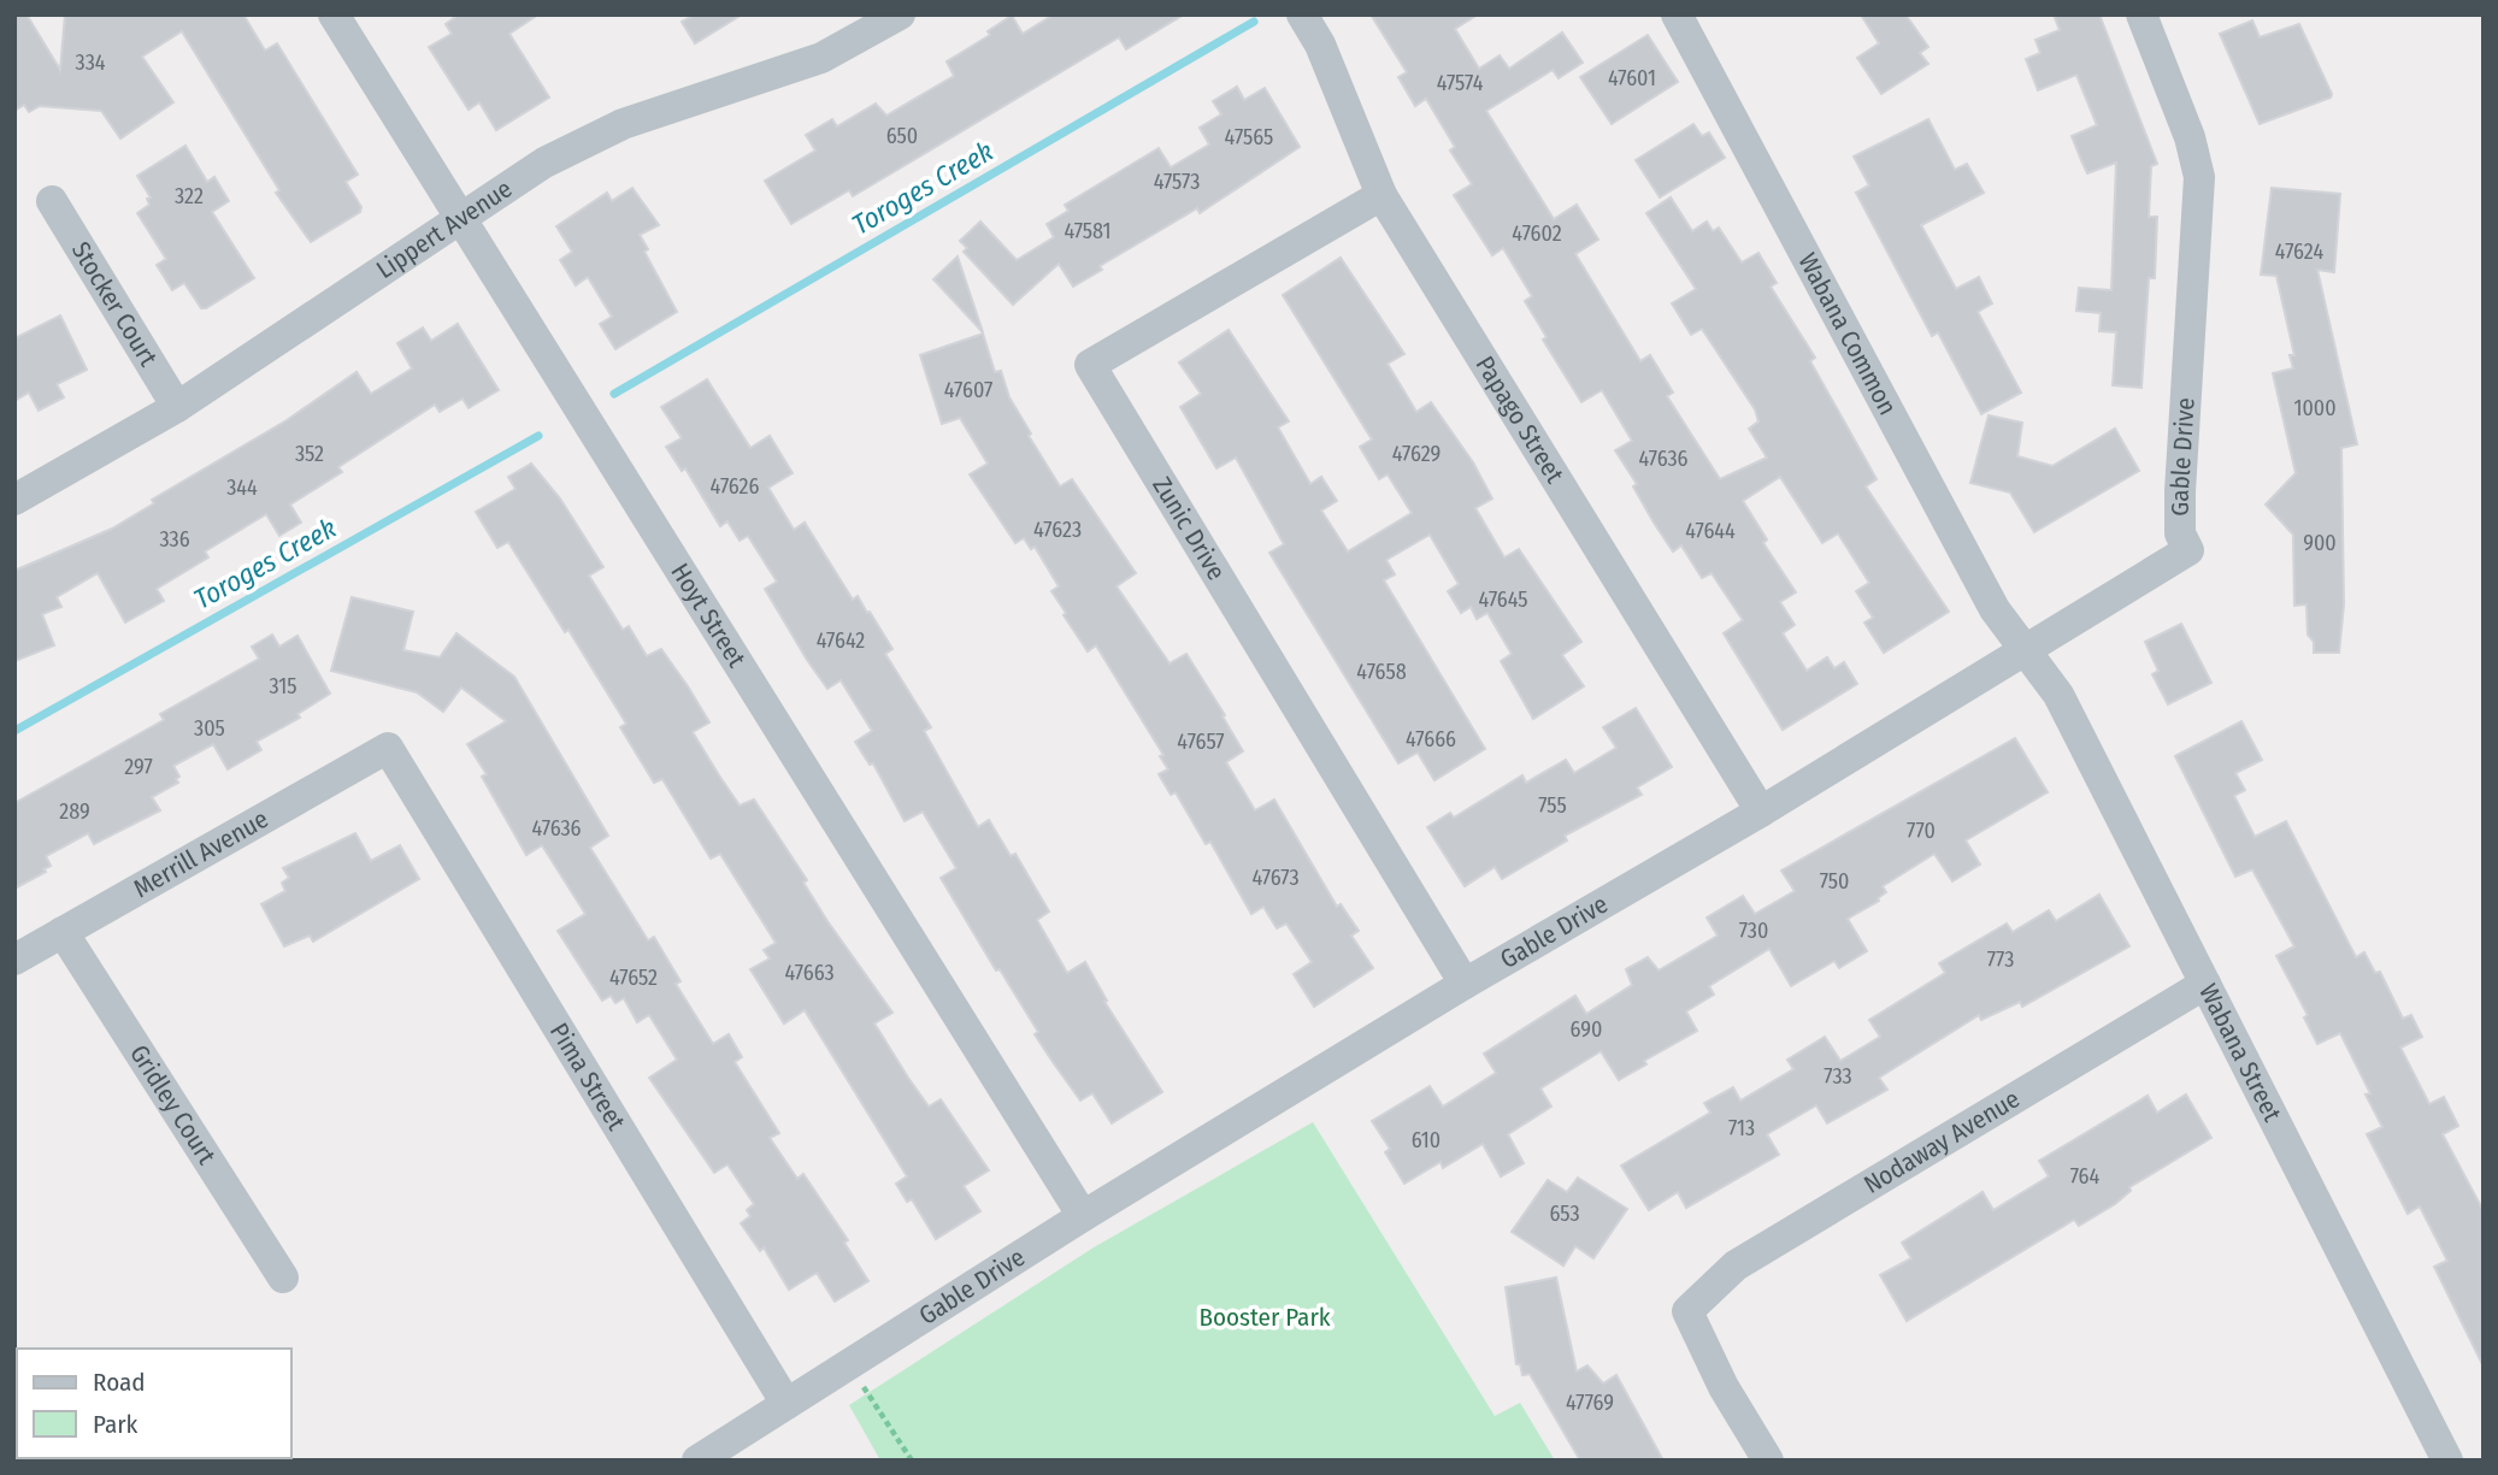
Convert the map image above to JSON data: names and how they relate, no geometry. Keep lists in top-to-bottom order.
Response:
{
  "streets": {
    "street": [
      "Lippert Avenue",
      "Stocker Court",
      "Wabana Common",
      "Papago Street",
      "Gable Drive",
      "Zunic Drive",
      "Hoyt Street",
      "Merrill Avenue",
      "Wabana Street",
      "Pima Street",
      "Gridley Court",
      "Nodaway Avenue"
    ]
  },
  "crossings": [
    ["Lippert Avenue", "Stocker Court"],
    ["Lippert Avenue", "Hoyt Street"],
    ["Wabana Common", "Gable Drive"],
    ["Wabana Common", "Wabana Street"],
    ["Papago Street", "Gable Drive"],
    ["Papago Street", "Zunic Drive"],
    ["Gable Drive", "Zunic Drive"],
    ["Gable Drive", "Hoyt Street"],
    ["Gable Drive", "Wabana Street"],
    ["Gable Drive", "Pima Street"],
    ["Merrill Avenue", "Pima Street"],
    ["Merrill Avenue", "Gridley Court"],
    ["Wabana Street", "Nodaway Avenue"]
  ],
  "water": ["Toroges Creek"],
  "parks": ["Booster Park"],
  "house_numbers": [
    "334",
    "47601",
    "47574",
    "650",
    "47565",
    "47573",
    "322",
    "47581",
    "47602",
    "47624",
    "47607",
    "1000",
    "352",
    "47629",
    "47636",
    "47626",
    "344",
    "47623",
    "47644",
    "336",
    "900",
    "47645",
    "47642",
    "47658",
    "315",
    "305",
    "47666",
    "47657",
    "297",
    "755",
    "289",
    "47636",
    "770",
    "47673",
    "750",
    "730",
    "773",
    "47663",
    "47652",
    "690",
    "733",
    "713",
    "610",
    "764",
    "653",
    "47769"
  ],
  "legend": ["Road", "Park"]
}
